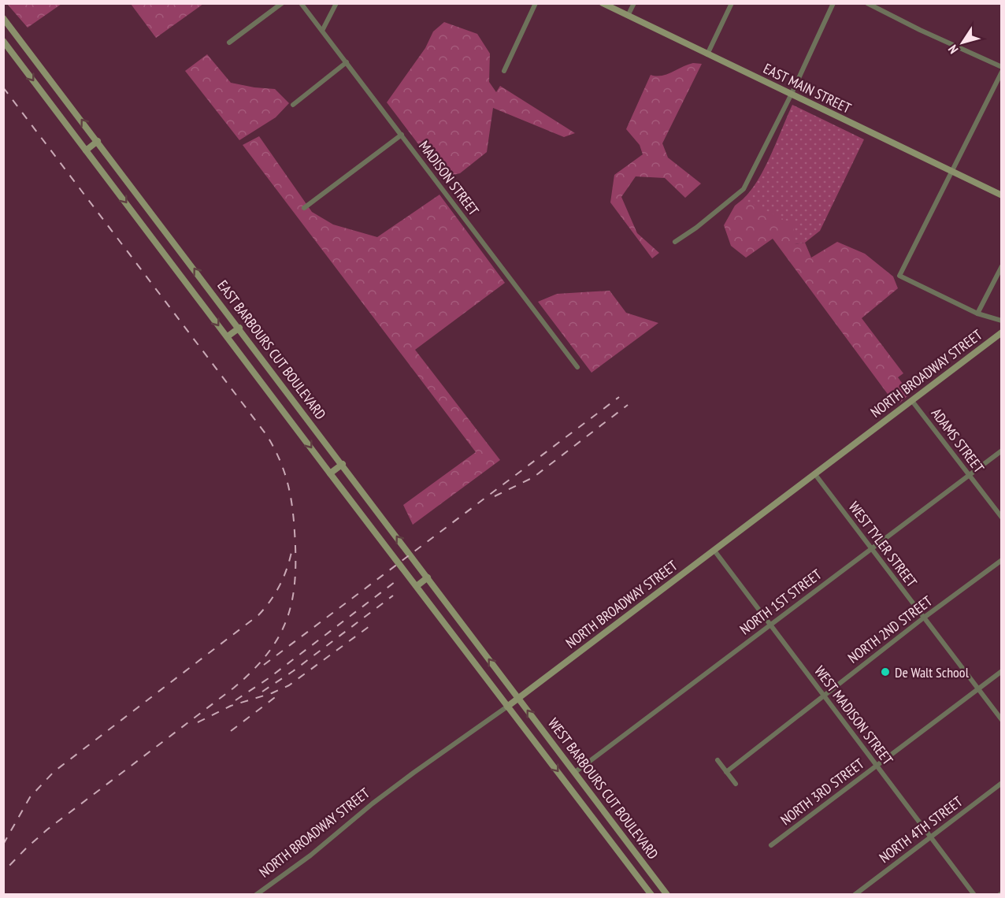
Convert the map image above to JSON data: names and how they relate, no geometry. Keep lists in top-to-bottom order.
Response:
{
  "streets": {
    "street": [
      "EAST MAIN STREET",
      "MADISON STREET",
      "EAST BARBOURS CUT BOULEVARD",
      "NORTH BROADWAY STREET",
      "ADAMS STREET",
      "WEST TYLER STREET",
      "NORTH 1ST STREET",
      "NORTH 2ND STREET",
      "WEST MADISON STREET",
      "WEST BARBOURS CUT BOULEVARD",
      "NORTH 3RD STREET",
      "NORTH 4TH STREET"
    ]
  },
  "crossings": [
    ["EAST BARBOURS CUT BOULEVARD", "NORTH BROADWAY STREET"],
    ["EAST BARBOURS CUT BOULEVARD", "WEST BARBOURS CUT BOULEVARD"],
    ["NORTH BROADWAY STREET", "ADAMS STREET"],
    ["NORTH BROADWAY STREET", "WEST TYLER STREET"],
    ["NORTH BROADWAY STREET", "WEST MADISON STREET"],
    ["NORTH BROADWAY STREET", "WEST BARBOURS CUT BOULEVARD"],
    ["ADAMS STREET", "NORTH 1ST STREET"],
    ["WEST TYLER STREET", "NORTH 1ST STREET"],
    ["WEST TYLER STREET", "NORTH 2ND STREET"],
    ["WEST TYLER STREET", "NORTH 3RD STREET"],
    ["NORTH 1ST STREET", "WEST MADISON STREET"],
    ["NORTH 1ST STREET", "WEST BARBOURS CUT BOULEVARD"],
    ["NORTH 2ND STREET", "WEST MADISON STREET"],
    ["WEST MADISON STREET", "NORTH 3RD STREET"],
    ["WEST MADISON STREET", "NORTH 4TH STREET"]
  ],
  "places": ["De Walt School"],
  "north": "bottom left"
}
